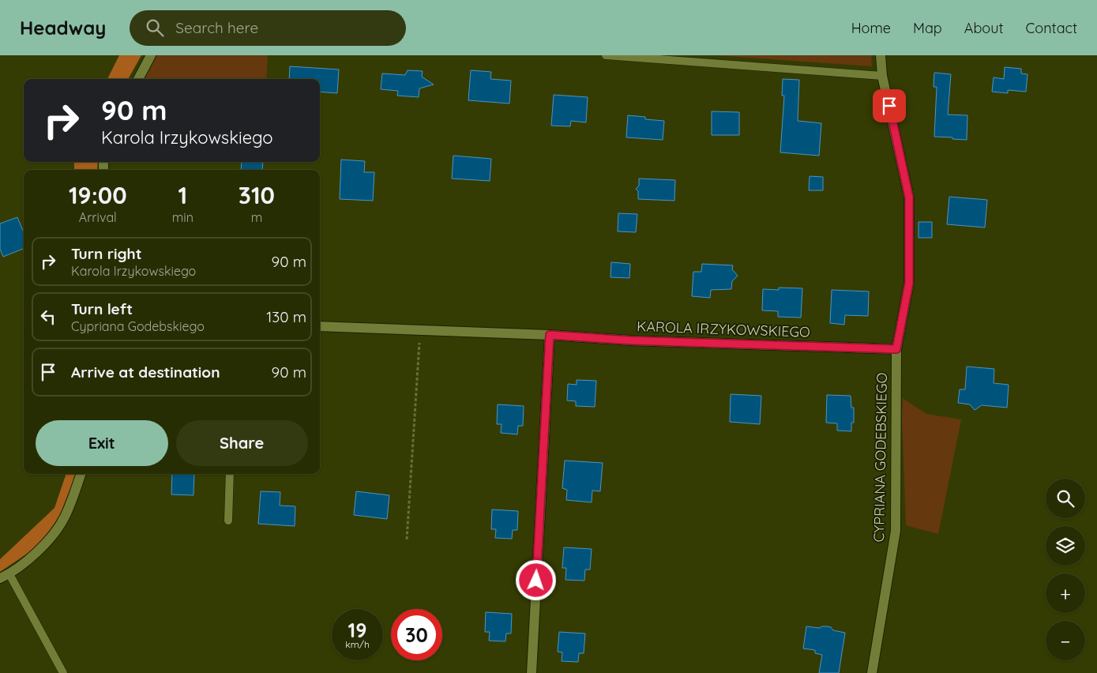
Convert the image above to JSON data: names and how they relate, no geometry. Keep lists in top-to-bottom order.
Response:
{
  "streets": {
    "street": ["KAROLA IRZYKOWSKIEGO", "CYPRIANA GODEBSKIEGO"]
  },
  "crossings": [
    ["KAROLA IRZYKOWSKIEGO", "CYPRIANA GODEBSKIEGO"]
  ],
  "page": {
    "header": "Headway",
    "search": "Search here",
    "nav": [
      "Home",
      "Map",
      "About",
      "Contact"
    ],
    "turn": ["90 m", "Karola Irzykowskiego"],
    "eta": [
      "19:00",
      "Arrival",
      "1",
      "min",
      "310",
      "m"
    ],
    "list": [
      {
        "name": "Turn right",
        "note": "Karola Irzykowskiego",
        "value": "90 m"
      },
      {
        "name": "Turn left",
        "note": "Cypriana Godebskiego",
        "value": "130 m"
      },
      {
        "name": "Arrive at destination",
        "value": "90 m"
      }
    ],
    "buttons": ["Exit", "Share"],
    "map_buttons": ["+", "−"],
    "speed": "19 km/h",
    "limit": "30"
  }
}
